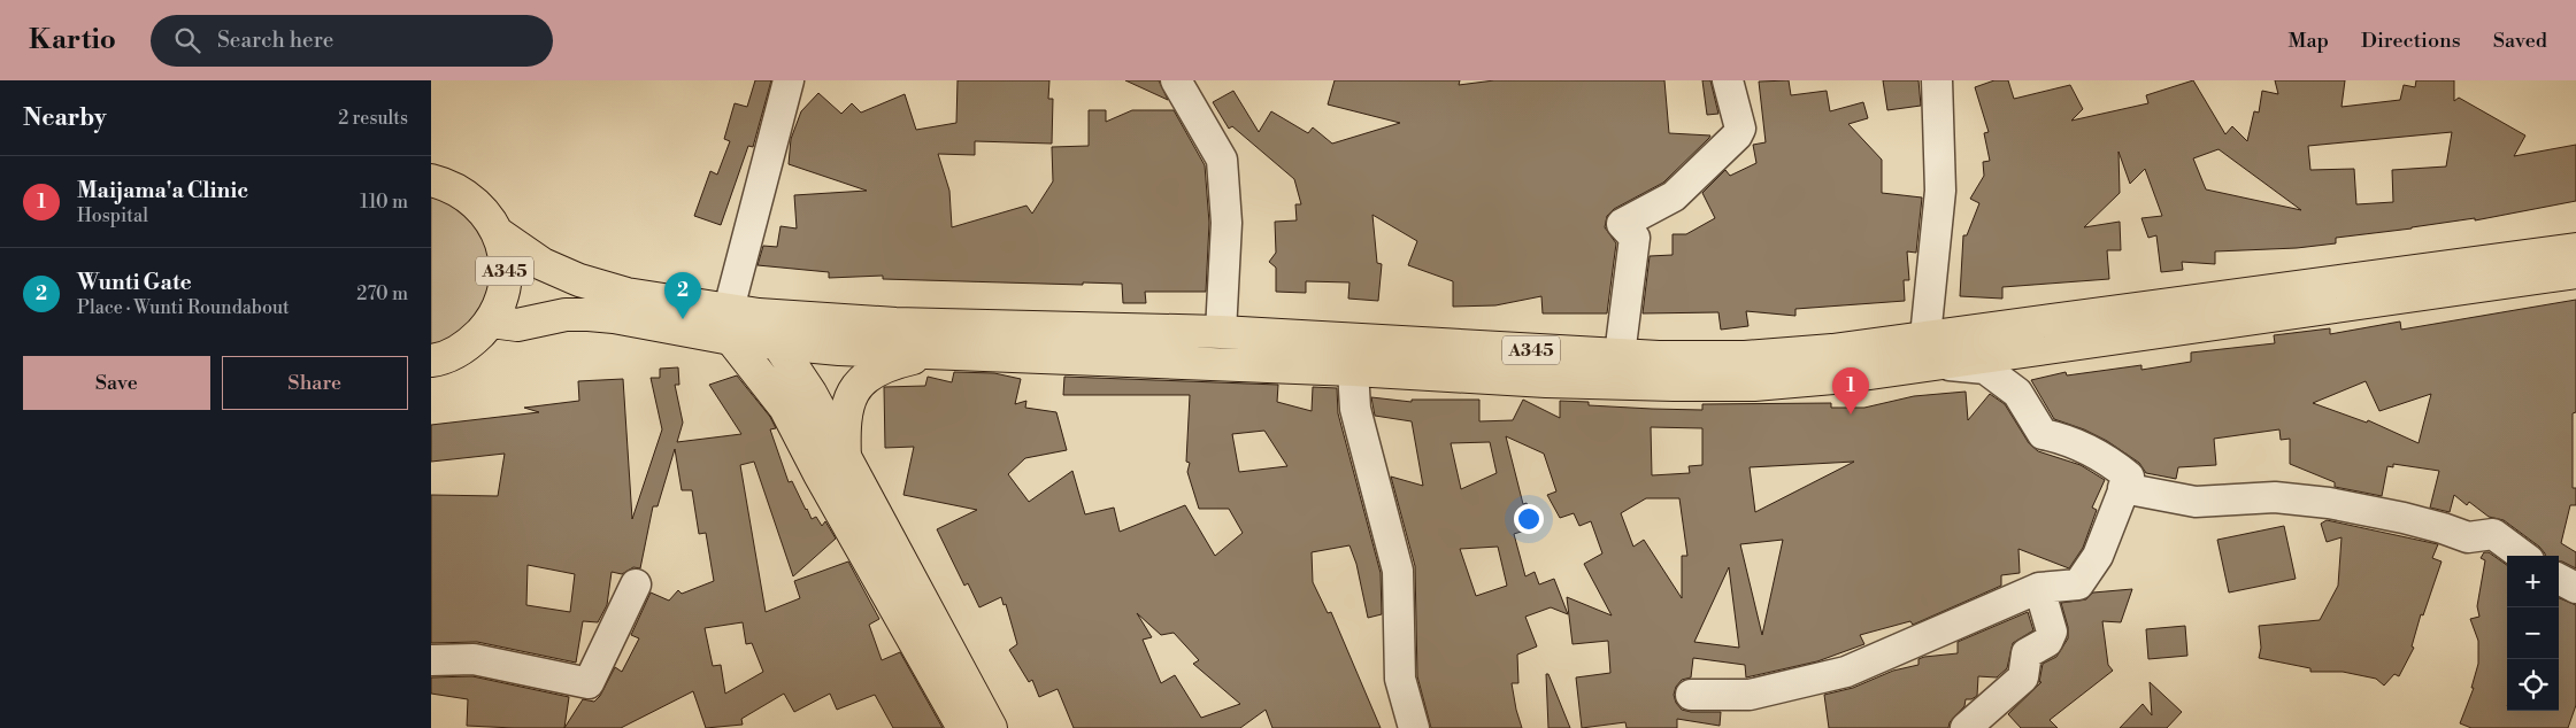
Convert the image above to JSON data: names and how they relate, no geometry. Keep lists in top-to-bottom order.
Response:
{
  "streets": {
    "main road": ["A345"]
  },
  "page": {
    "header": "Kartio",
    "search": "Search here",
    "nav": ["Map", "Directions", "Saved"],
    "heading": ["Nearby", "2 results"],
    "list": [
      {
        "mark": "1",
        "name": "Maijama'a Clinic",
        "note": "Hospital",
        "value": "110 m"
      },
      {
        "mark": "2",
        "name": "Wunti Gate",
        "note": "Place · Wunti Roundabout",
        "value": "270 m"
      }
    ],
    "pins": ["2", "1"],
    "buttons": ["Save", "Share"],
    "map_buttons": ["+", "−"]
  }
}
